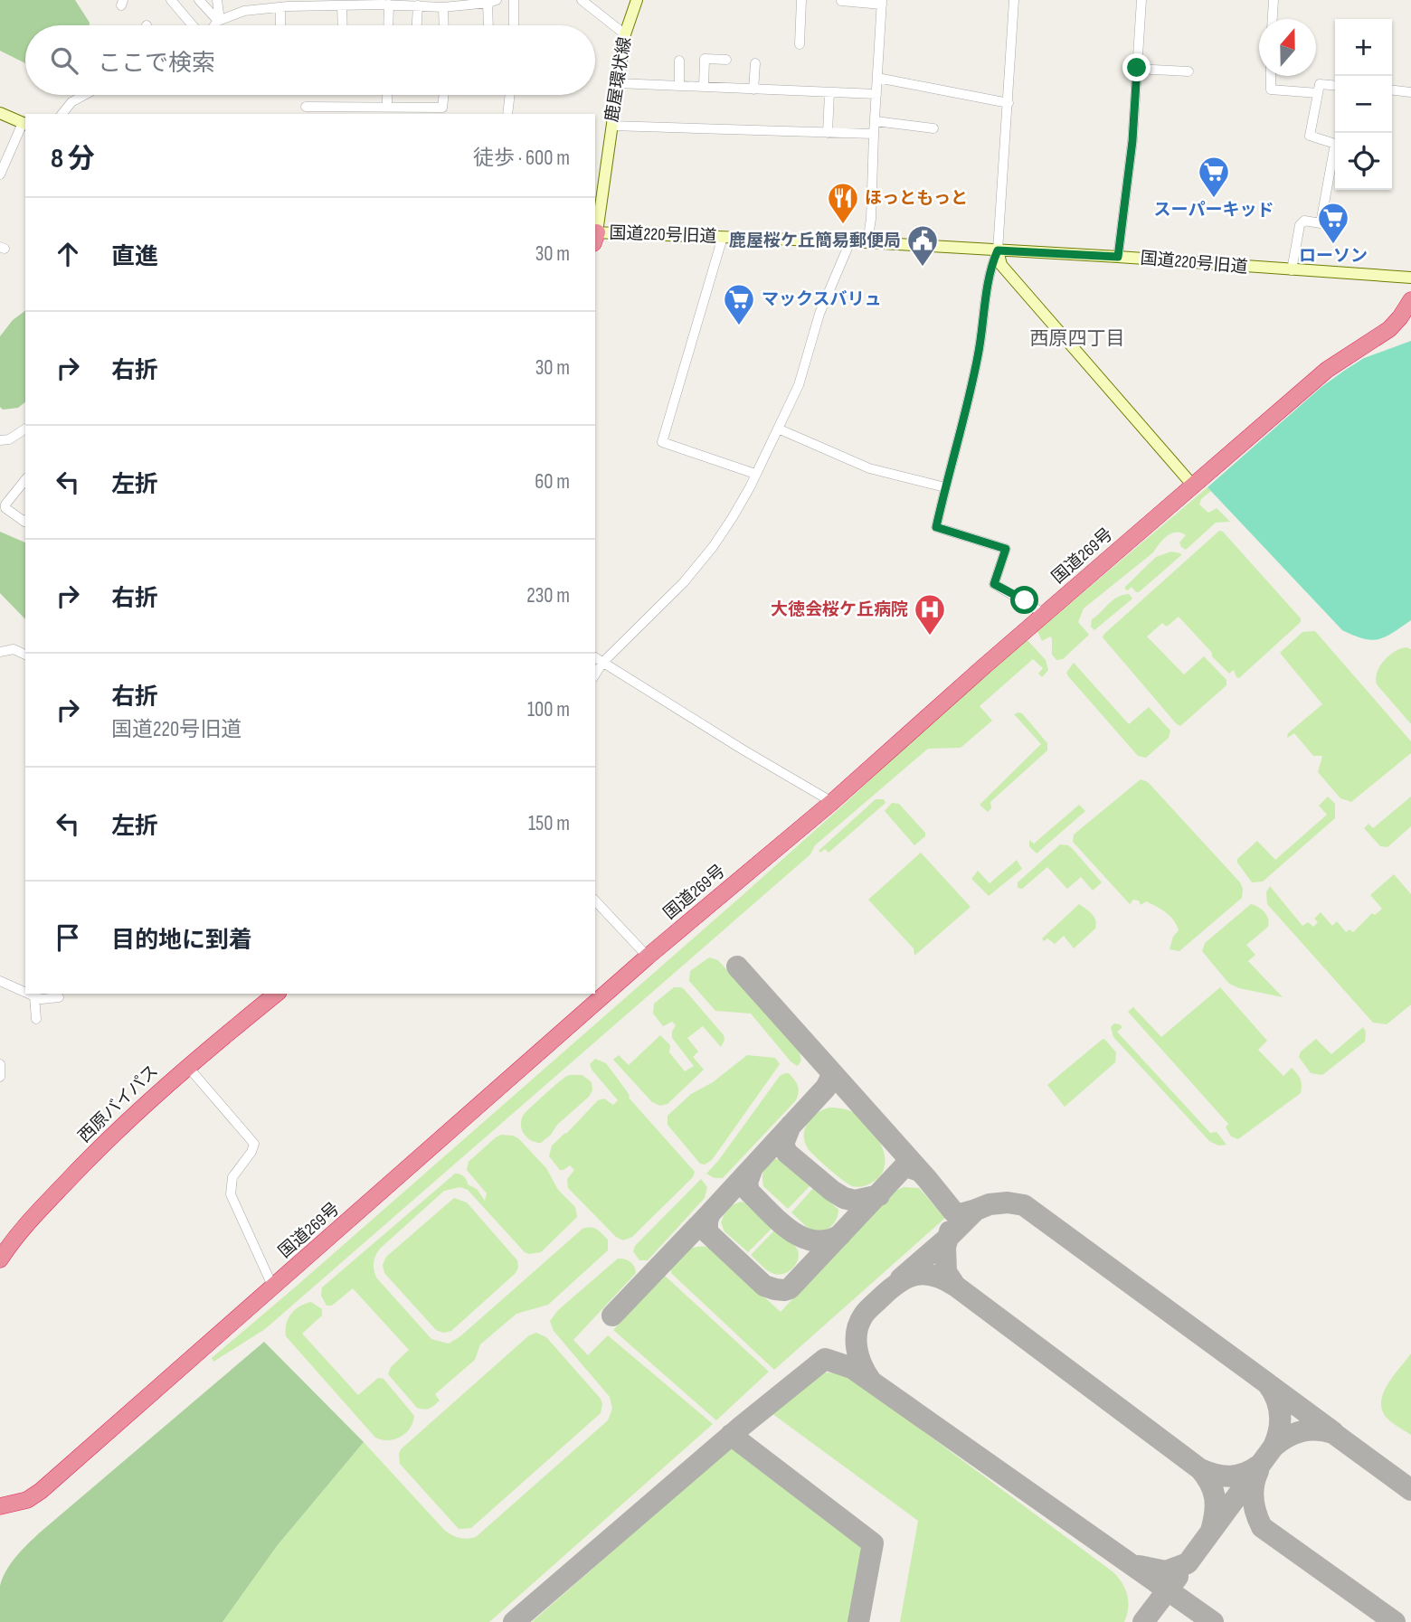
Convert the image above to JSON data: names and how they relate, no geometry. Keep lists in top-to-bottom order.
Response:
{
  "streets": {
    "highway": ["国道269号", "西原バイパス"],
    "street": ["鹿屋環状線", "国道220号旧道"]
  },
  "districts": ["西原四丁目"],
  "places": {
    "supermarket": ["スーパーキッド", "ローソン", "マックスバリュ"],
    "restaurant": ["ほっともっと"],
    "public building": ["鹿屋桜ケ丘簡易郵便局"],
    "hospital": ["大徳会桜ケ丘病院"]
  },
  "north": "top",
  "page": {
    "map_buttons": ["+", "−"],
    "search": "ここで検索",
    "heading": ["8 分", "徒歩 · 600 m"],
    "list": [
      ["直進", "30 m"],
      ["右折", "30 m"],
      ["左折", "60 m"],
      ["右折", "230 m"],
      ["右折", "国道220号旧道", "100 m"],
      ["左折", "150 m"],
      "目的地に到着"
    ]
  }
}
